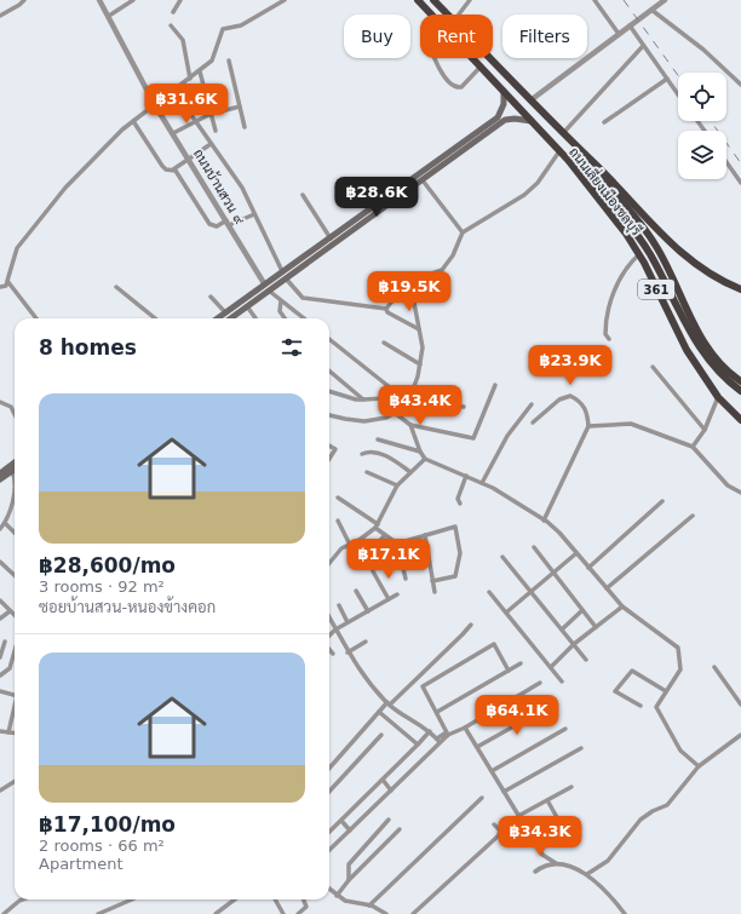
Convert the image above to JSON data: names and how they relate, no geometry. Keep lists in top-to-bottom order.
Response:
{
  "streets": {
    "highway": ["ถนนเลี่ยงเมืองชลบุรี", "361"],
    "street": ["ถนนบ้านสวน ๙"]
  },
  "page": {
    "chip": ["Buy", "Rent", "Filters"],
    "price": [
      "฿31.6K",
      "฿28.6K",
      "฿19.5K",
      "฿23.9K",
      "฿43.4K",
      "฿17.1K",
      "฿64.1K",
      "฿34.3K"
    ],
    "heading": "8 homes",
    "list": [
      {
        "name": "฿28,600/mo",
        "note": "3 rooms · 92 m² · ซอยบ้านสวน-หนองข้างคอก"
      },
      {
        "name": "฿17,100/mo",
        "note": "2 rooms · 66 m² · Apartment"
      }
    ]
  }
}
